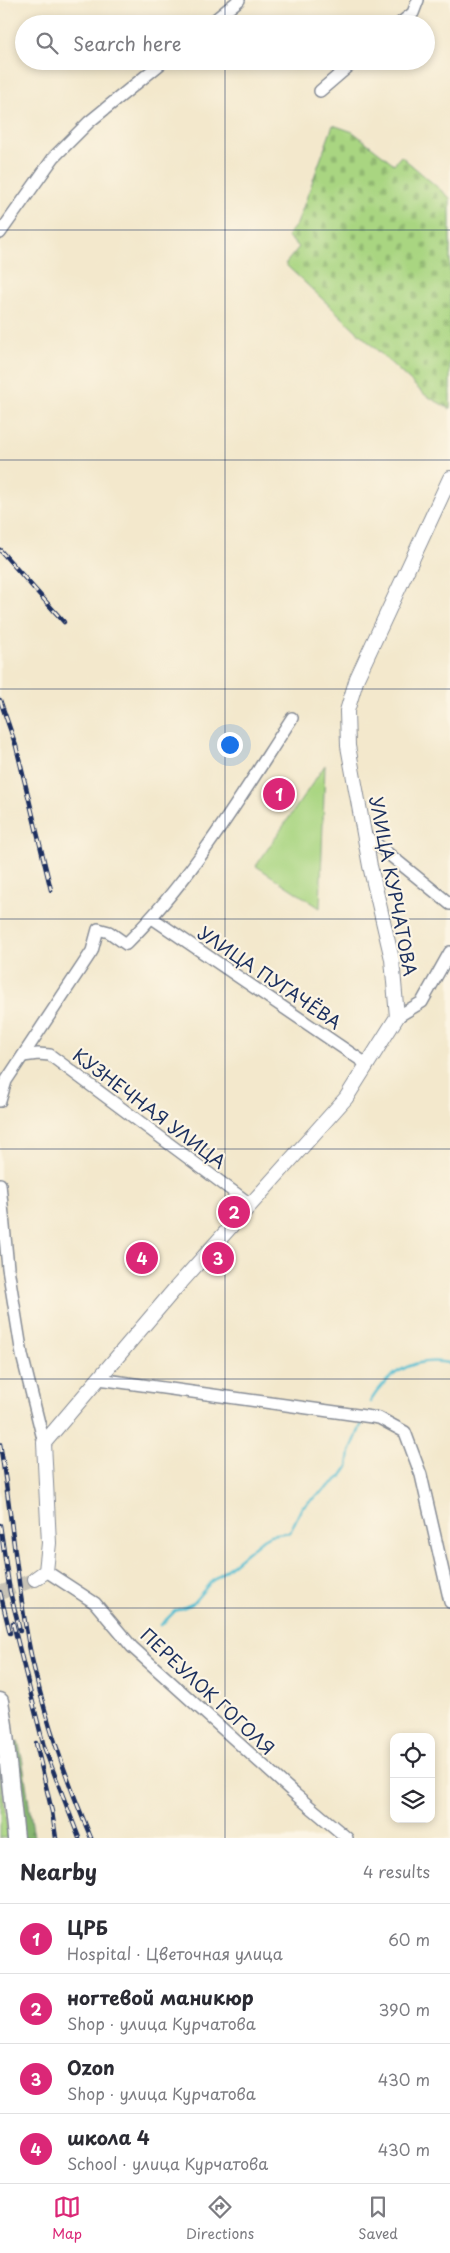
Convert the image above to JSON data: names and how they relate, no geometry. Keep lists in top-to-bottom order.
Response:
{
  "streets": {
    "main road": ["УЛИЦА КУРЧАТОВА"],
    "street": ["УЛИЦА ПУГАЧЁВА", "КУЗНЕЧНАЯ УЛИЦА", "ПЕРЕУЛОК ГОГОЛЯ"]
  },
  "page": {
    "search": "Search here",
    "pins": [
      "1",
      "2",
      "3",
      "4"
    ],
    "heading": ["Nearby", "4 results"],
    "list": [
      {
        "mark": "1",
        "name": "ЦРБ",
        "note": "Hospital · Цветочная улица",
        "value": "60 m"
      },
      {
        "mark": "2",
        "name": "ногтевой маникюр",
        "note": "Shop · улица Курчатова",
        "value": "390 m"
      },
      {
        "mark": "3",
        "name": "Ozon",
        "note": "Shop · улица Курчатова",
        "value": "430 m"
      },
      {
        "mark": "4",
        "name": "школа 4",
        "note": "School · улица Курчатова",
        "value": "430 m"
      }
    ],
    "nav": ["Map", "Directions", "Saved"]
  }
}
